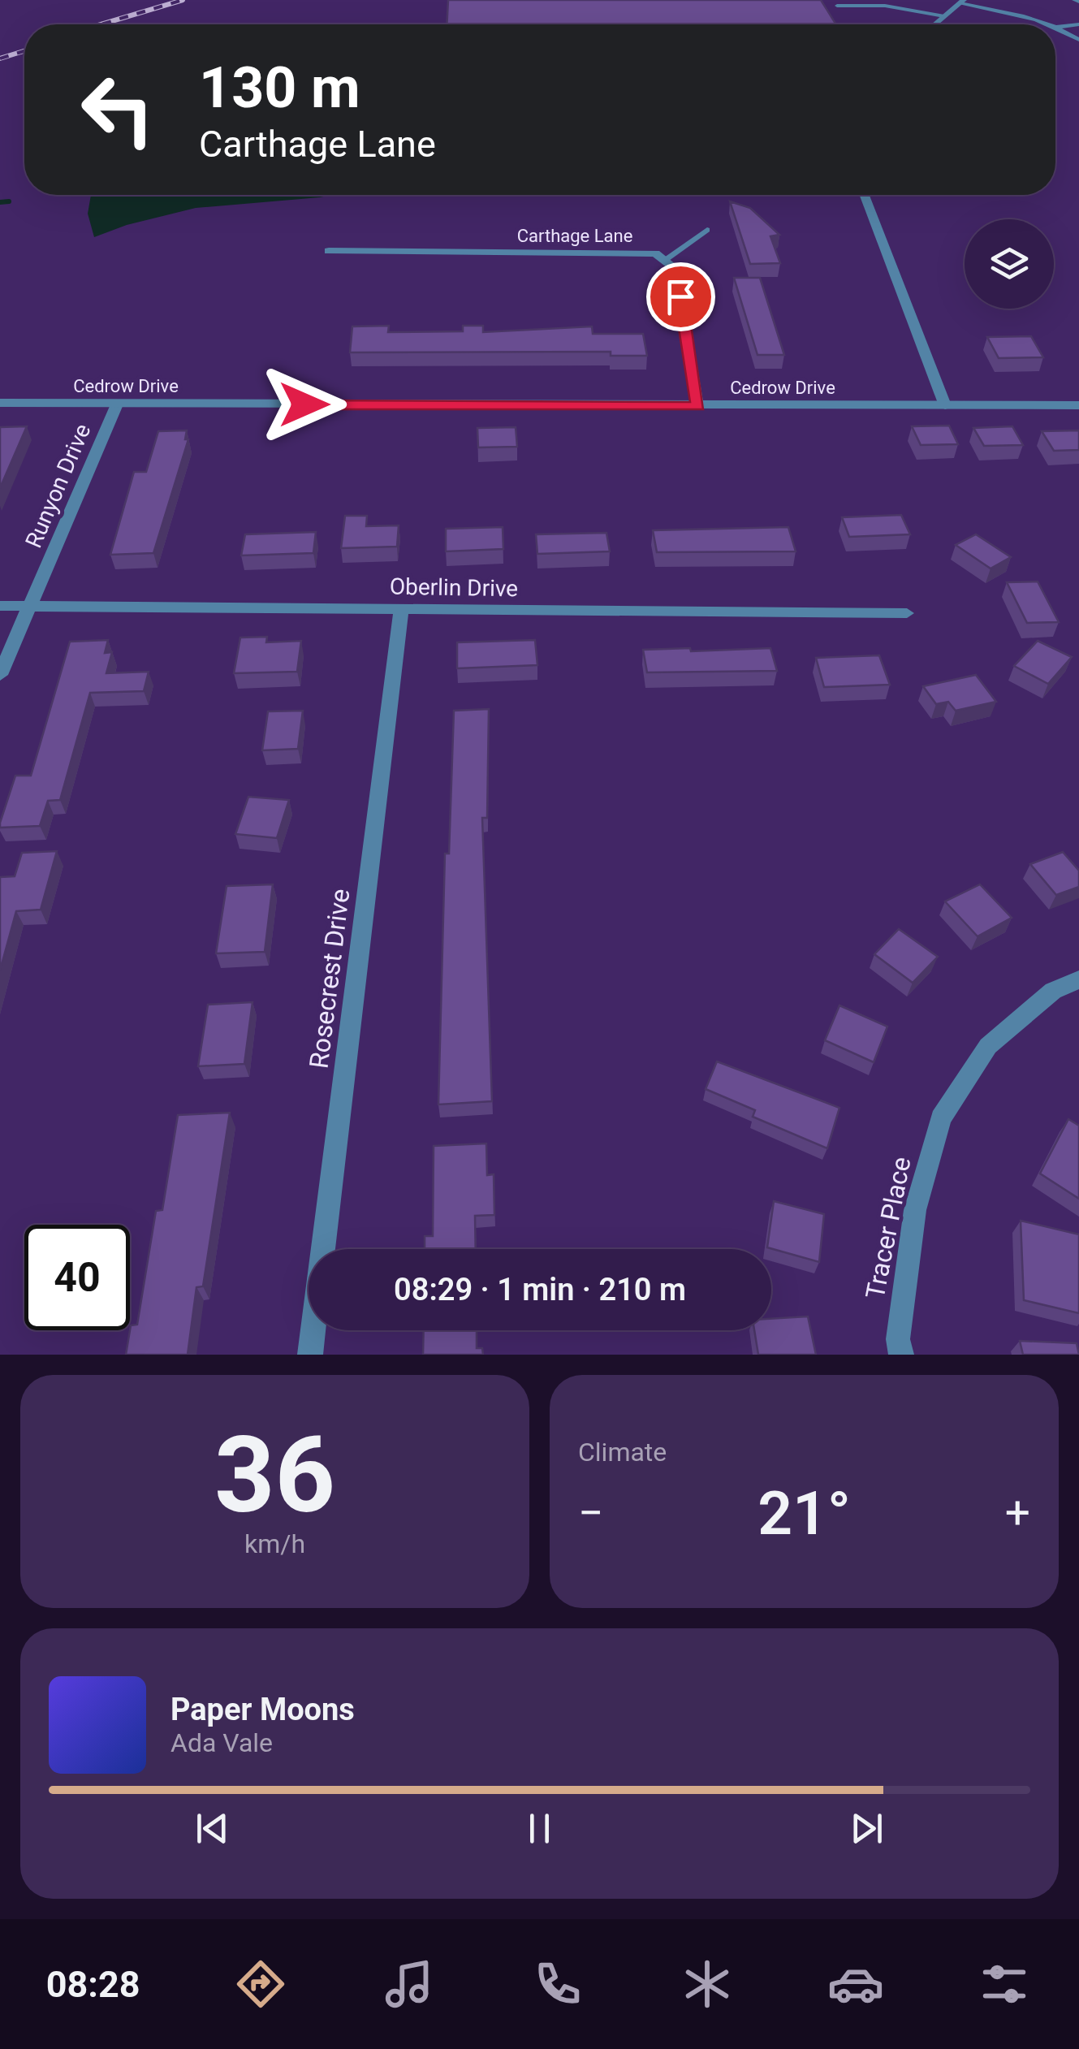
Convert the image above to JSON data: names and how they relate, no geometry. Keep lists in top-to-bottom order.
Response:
{
  "streets": {
    "street": [
      "Carthage Lane",
      "Cedrow Drive",
      "Runyon Drive",
      "Oberlin Drive",
      "Rosecrest Drive",
      "Tracer Place"
    ]
  },
  "crossings": [
    ["Cedrow Drive", "Runyon Drive"],
    ["Runyon Drive", "Oberlin Drive"],
    ["Oberlin Drive", "Rosecrest Drive"]
  ],
  "page": {
    "turn": ["130 m", "Carthage Lane"],
    "limit": "40",
    "trip": "08:29 · 1 min · 210 m",
    "tile": [
      ["36", "km/h"],
      "Climate"
    ],
    "heat": ["−", "21°", "+"],
    "song": ["Paper Moons", "Ada Vale"],
    "tabs": "08:28"
  }
}
